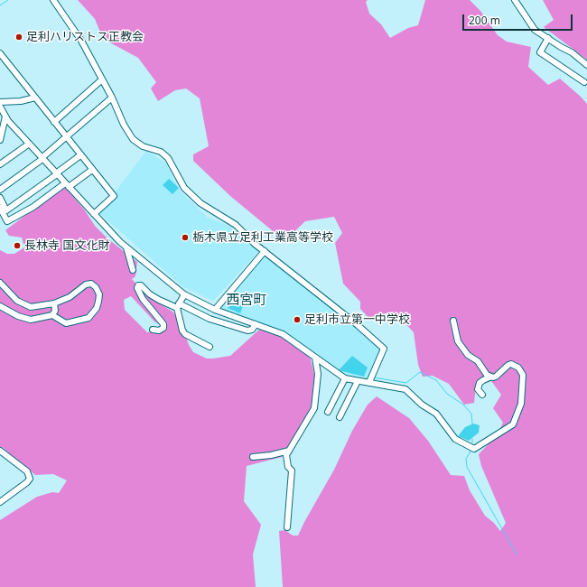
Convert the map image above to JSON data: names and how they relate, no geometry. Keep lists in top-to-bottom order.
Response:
{
  "districts": ["西宮町"],
  "places": [
    "足利ハリストス正教会",
    "栃木県立足利工業高等学校",
    "長林寺 国文化財",
    "足利市立第一中学校"
  ],
  "scale_bar": "200 m"
}
